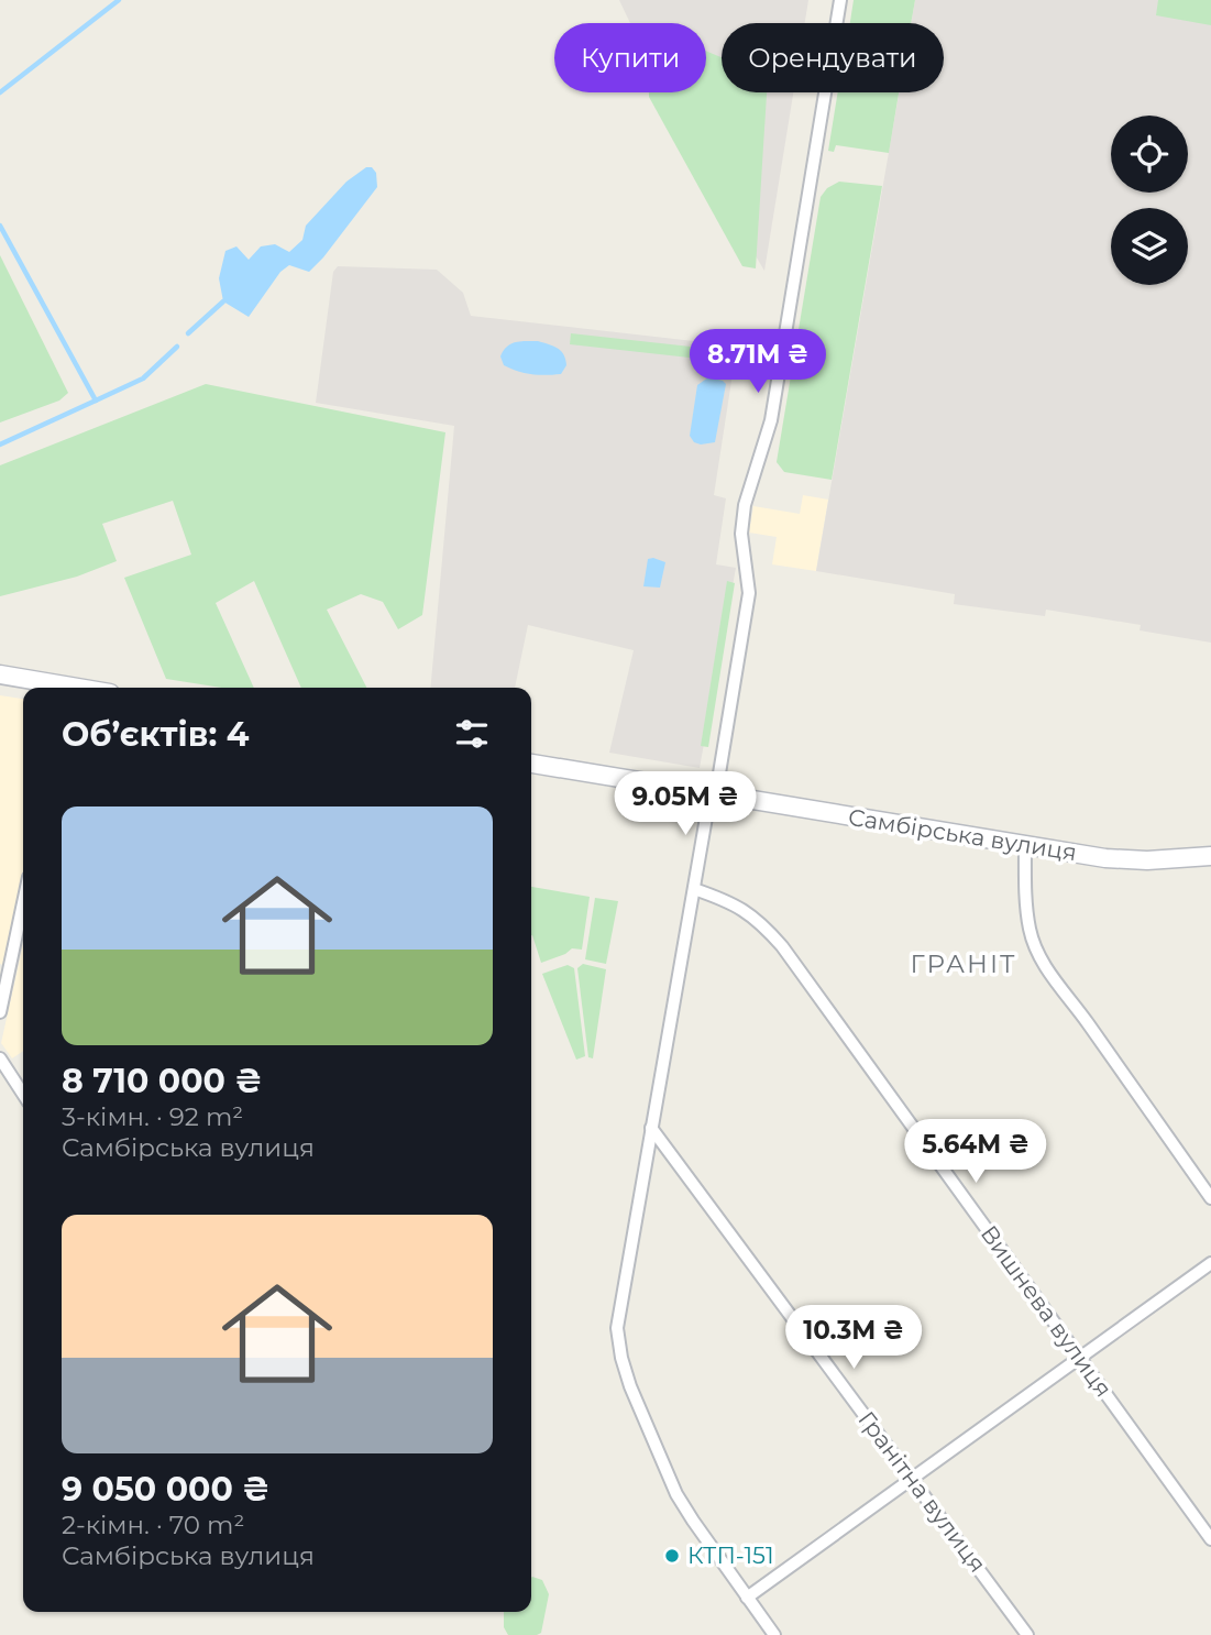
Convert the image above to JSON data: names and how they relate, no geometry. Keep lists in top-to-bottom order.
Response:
{
  "streets": {
    "main road": ["Самбірська вулиця"],
    "street": ["Вишнева вулиця", "Гранітна вулиця"]
  },
  "districts": ["ГРАНІТ"],
  "places": ["КТП-151"],
  "page": {
    "chip": ["Купити", "Орендувати"],
    "price": [
      "8.71M ₴",
      "9.05M ₴",
      "5.64M ₴",
      "10.3M ₴"
    ],
    "heading": "Об’єктів: 4",
    "list": [
      {
        "name": "8 710 000 ₴",
        "note": "3-кімн. · 92 m² · Самбірська вулиця"
      },
      {
        "name": "9 050 000 ₴",
        "note": "2-кімн. · 70 m² · Самбірська вулиця"
      }
    ]
  }
}
